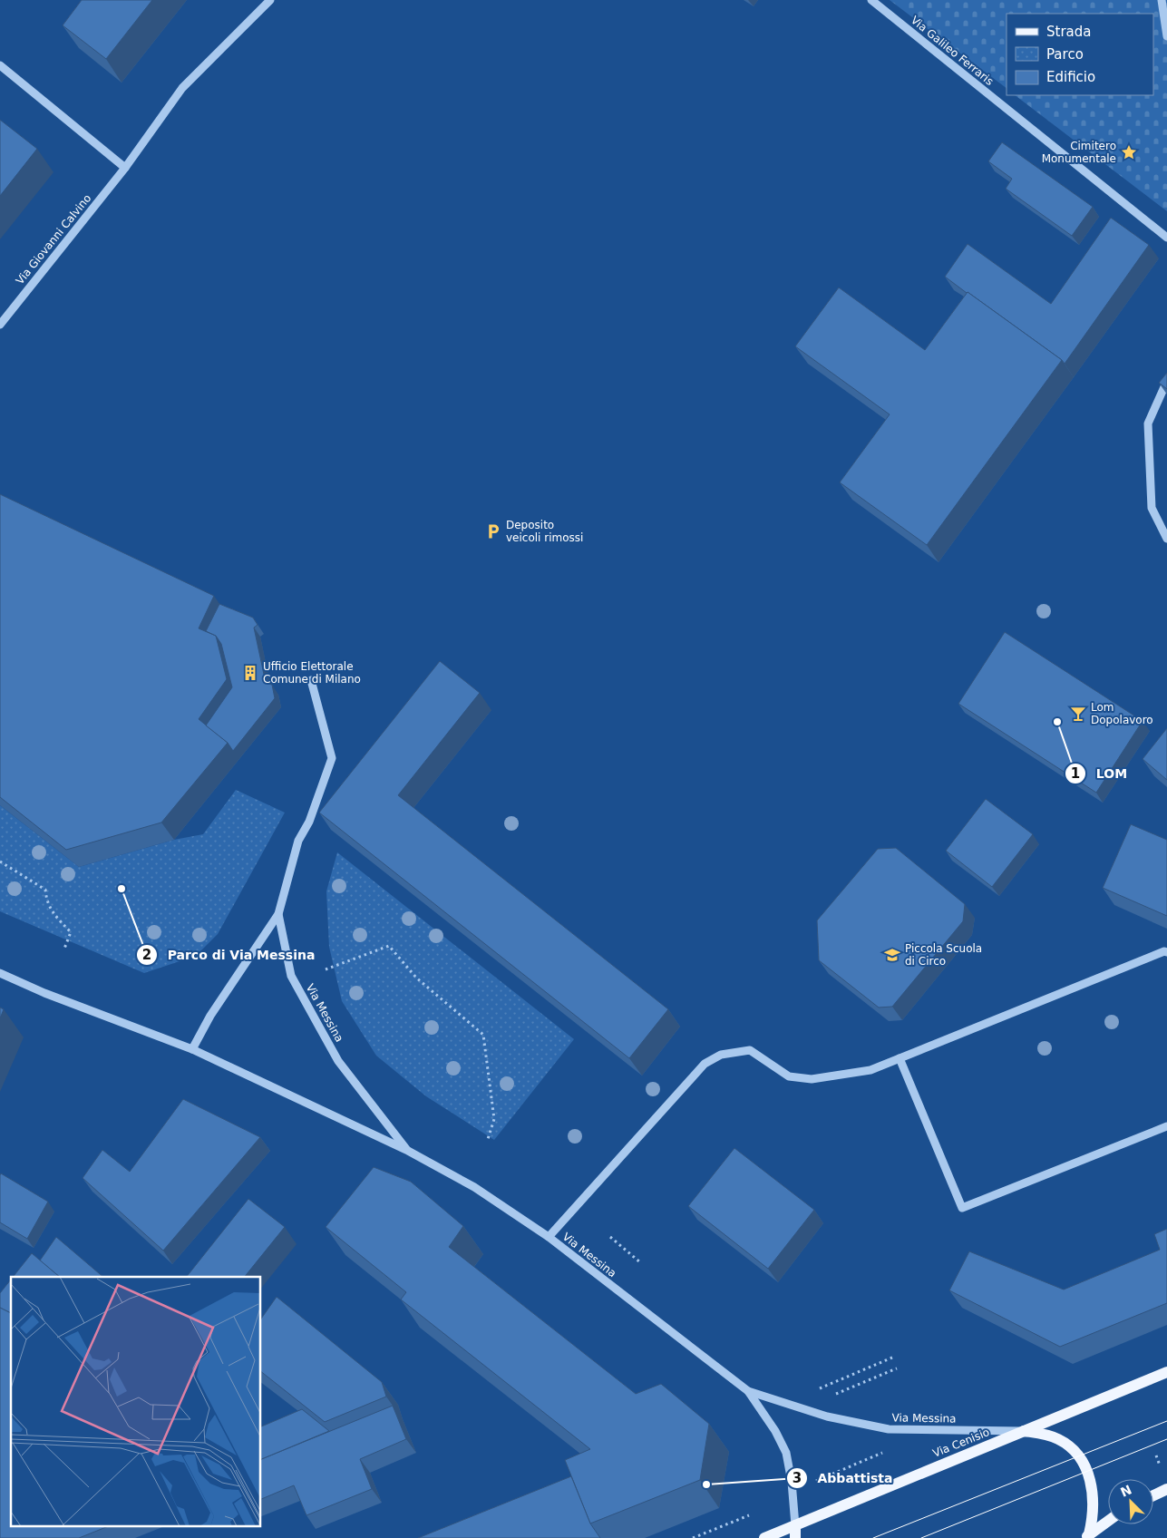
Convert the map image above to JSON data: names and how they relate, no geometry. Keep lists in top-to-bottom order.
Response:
{
  "streets": {
    "main road": ["Via Cenisio"],
    "street": ["Via Galileo Ferraris", "Via Giovanni Calvino", "Via Messina"]
  },
  "crossings": [
    ["Via Messina", "Via Cenisio"]
  ],
  "places": {
    "place": ["Cimitero Monumentale"],
    "parking": ["Deposito veicoli rimossi"],
    "building": ["Ufficio Elettorale Comune di Milano"],
    "bar": ["Lom Dopolavoro"],
    "other": ["LOM", "Parco di Via Messina", "Abbattista"],
    "school or university": ["Piccola Scuola di Circo"]
  },
  "legend": ["Strada", "Parco", "Edificio"],
  "north": "top left"
}
